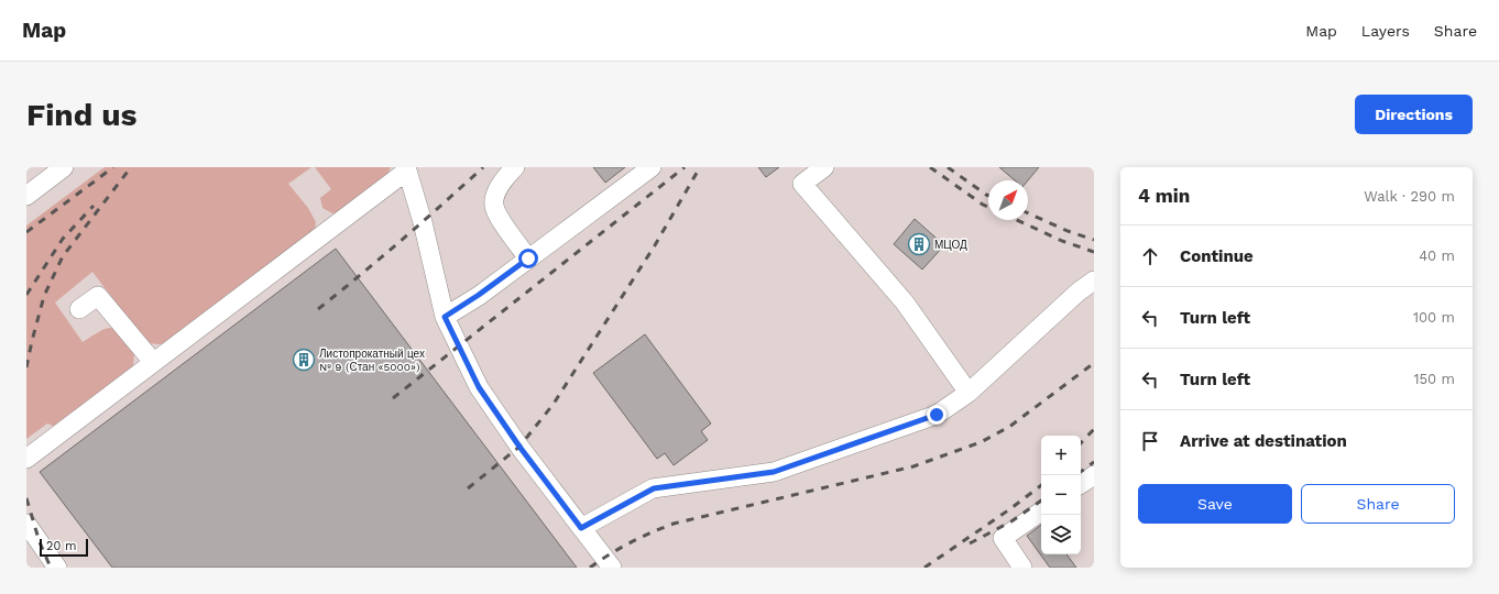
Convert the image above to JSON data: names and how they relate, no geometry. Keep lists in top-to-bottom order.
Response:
{
  "places": {
    "building": ["МЦОД", "Листопрокатный цех № 9 (Стан «5000»)"]
  },
  "scale_bar": "20 m",
  "north": "top right",
  "page": {
    "header": "Map",
    "nav": ["Map", "Layers", "Share"],
    "buttons": [
      "Directions",
      ["Save", "Share"]
    ],
    "title": "Find us",
    "heading": ["4 min", "Walk · 290 m"],
    "list": [
      ["Continue", "40 m"],
      ["Turn left", "100 m"],
      ["Turn left", "150 m"],
      "Arrive at destination"
    ],
    "map_buttons": ["+", "−"],
    "scale": "20 m"
  }
}
